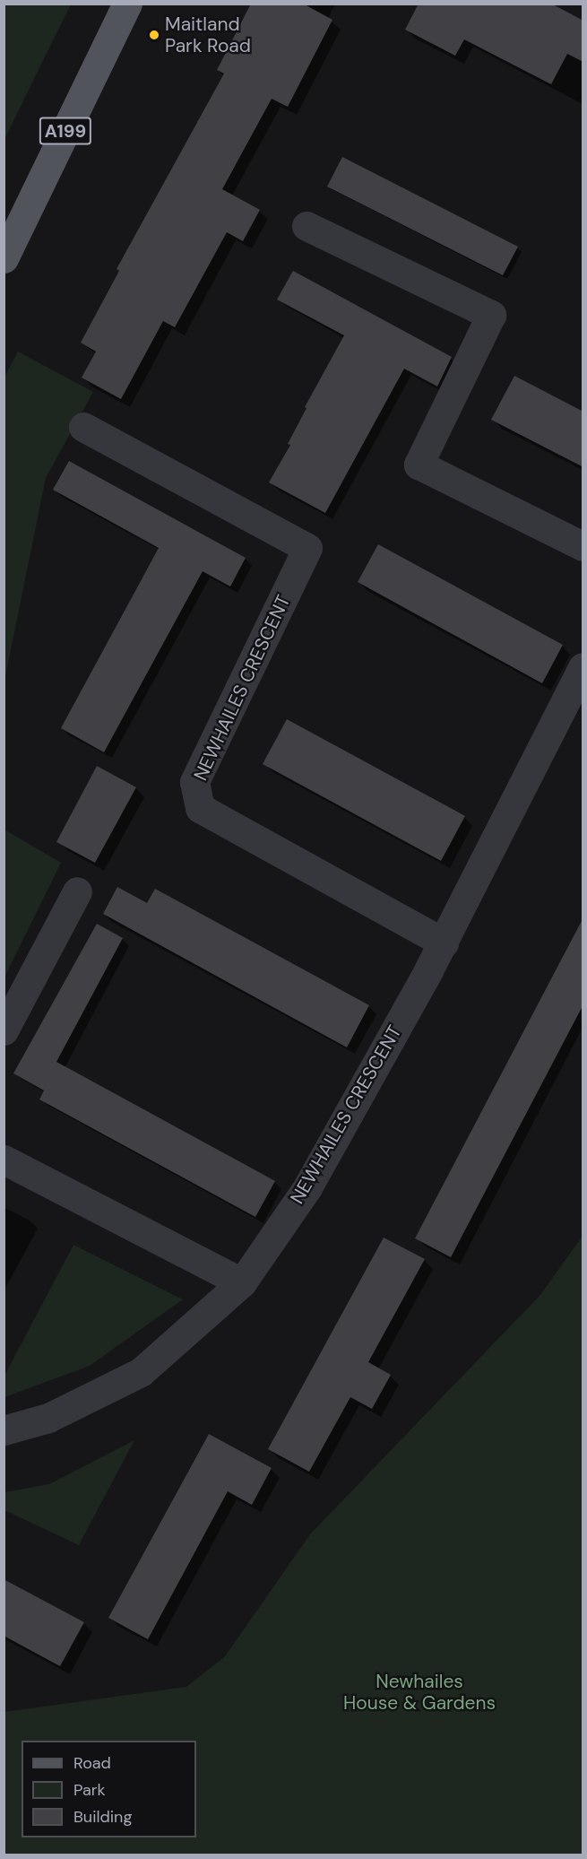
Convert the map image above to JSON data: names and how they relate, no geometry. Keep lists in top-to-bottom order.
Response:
{
  "streets": {
    "main road": ["A199"],
    "street": ["NEWHAILES CRESCENT"]
  },
  "parks": ["Newhailes House & Gardens"],
  "places": ["Maitland Park Road"],
  "legend": ["Road", "Park", "Building"]
}
